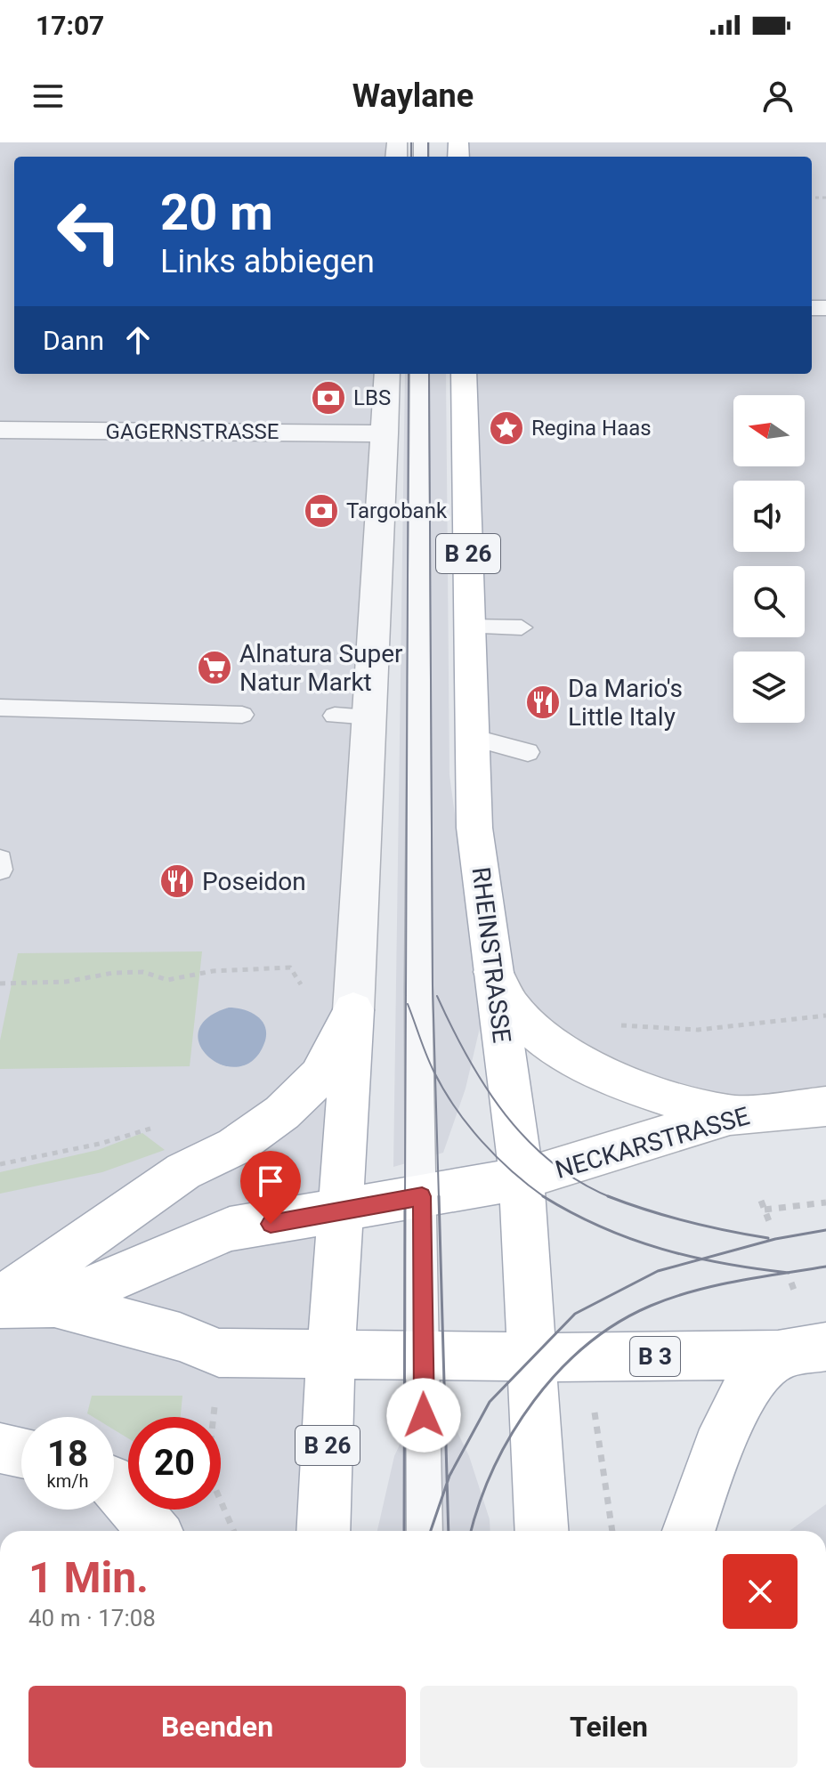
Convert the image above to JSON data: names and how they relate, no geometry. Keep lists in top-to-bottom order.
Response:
{
  "streets": {
    "main road": [
      "B 26",
      "RHEINSTRASSE",
      "NECKARSTRASSE",
      "B 3"
    ],
    "street": ["GAGERNSTRASSE"]
  },
  "crossings": [
    ["B 26", "B 3"],
    ["RHEINSTRASSE", "NECKARSTRASSE"],
    ["RHEINSTRASSE", "B 3"],
    ["NECKARSTRASSE", "B 3"]
  ],
  "places": {
    "bank": ["LBS", "Targobank"],
    "place": ["Regina Haas"],
    "supermarket": ["Alnatura Super Natur Markt"],
    "restaurant": ["Da Mario's Little Italy", "Poseidon"]
  },
  "north": "left",
  "page": {
    "status": "17:07",
    "header": "Waylane",
    "turn": ["20 m", "Links abbiegen"],
    "then": "Dann",
    "speed": "18 km/h",
    "limit": "20",
    "heading": ["1 Min.", "40 m · 17:08"],
    "buttons": ["Beenden", "Teilen"]
  }
}
